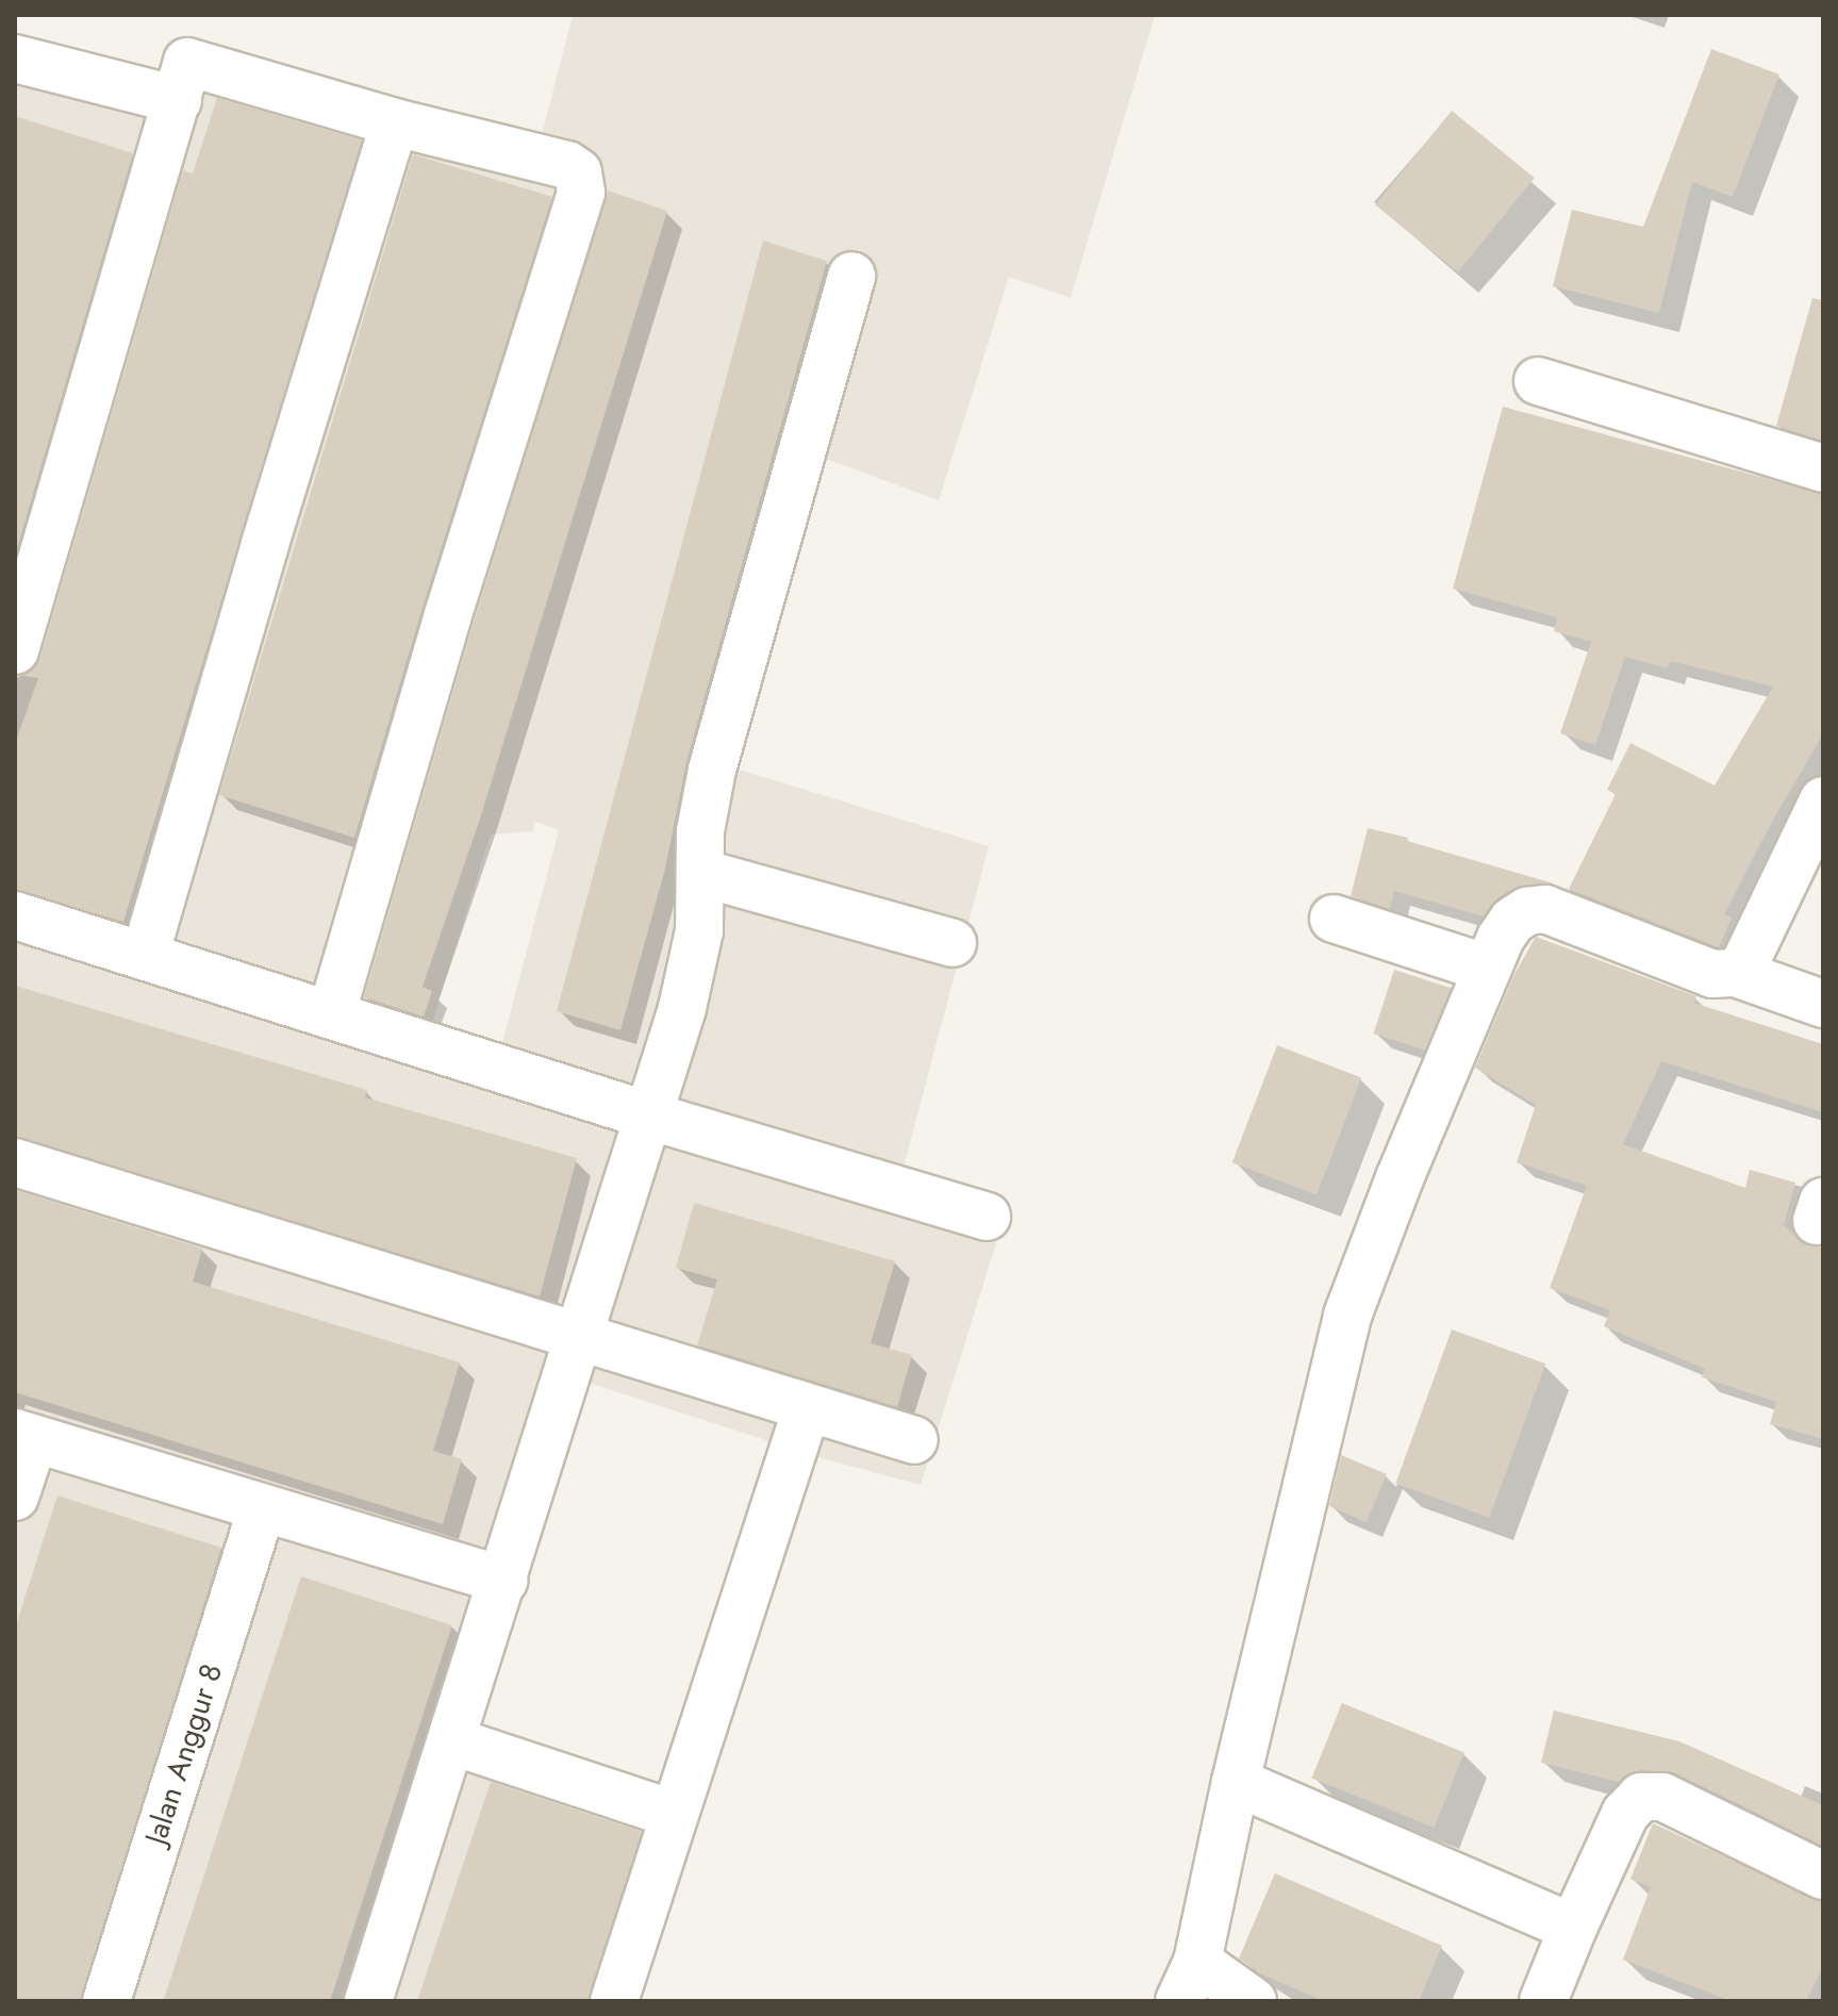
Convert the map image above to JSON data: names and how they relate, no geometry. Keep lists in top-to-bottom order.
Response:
{
  "streets": {
    "street": ["Jalan Anggur 8"]
  }
}
